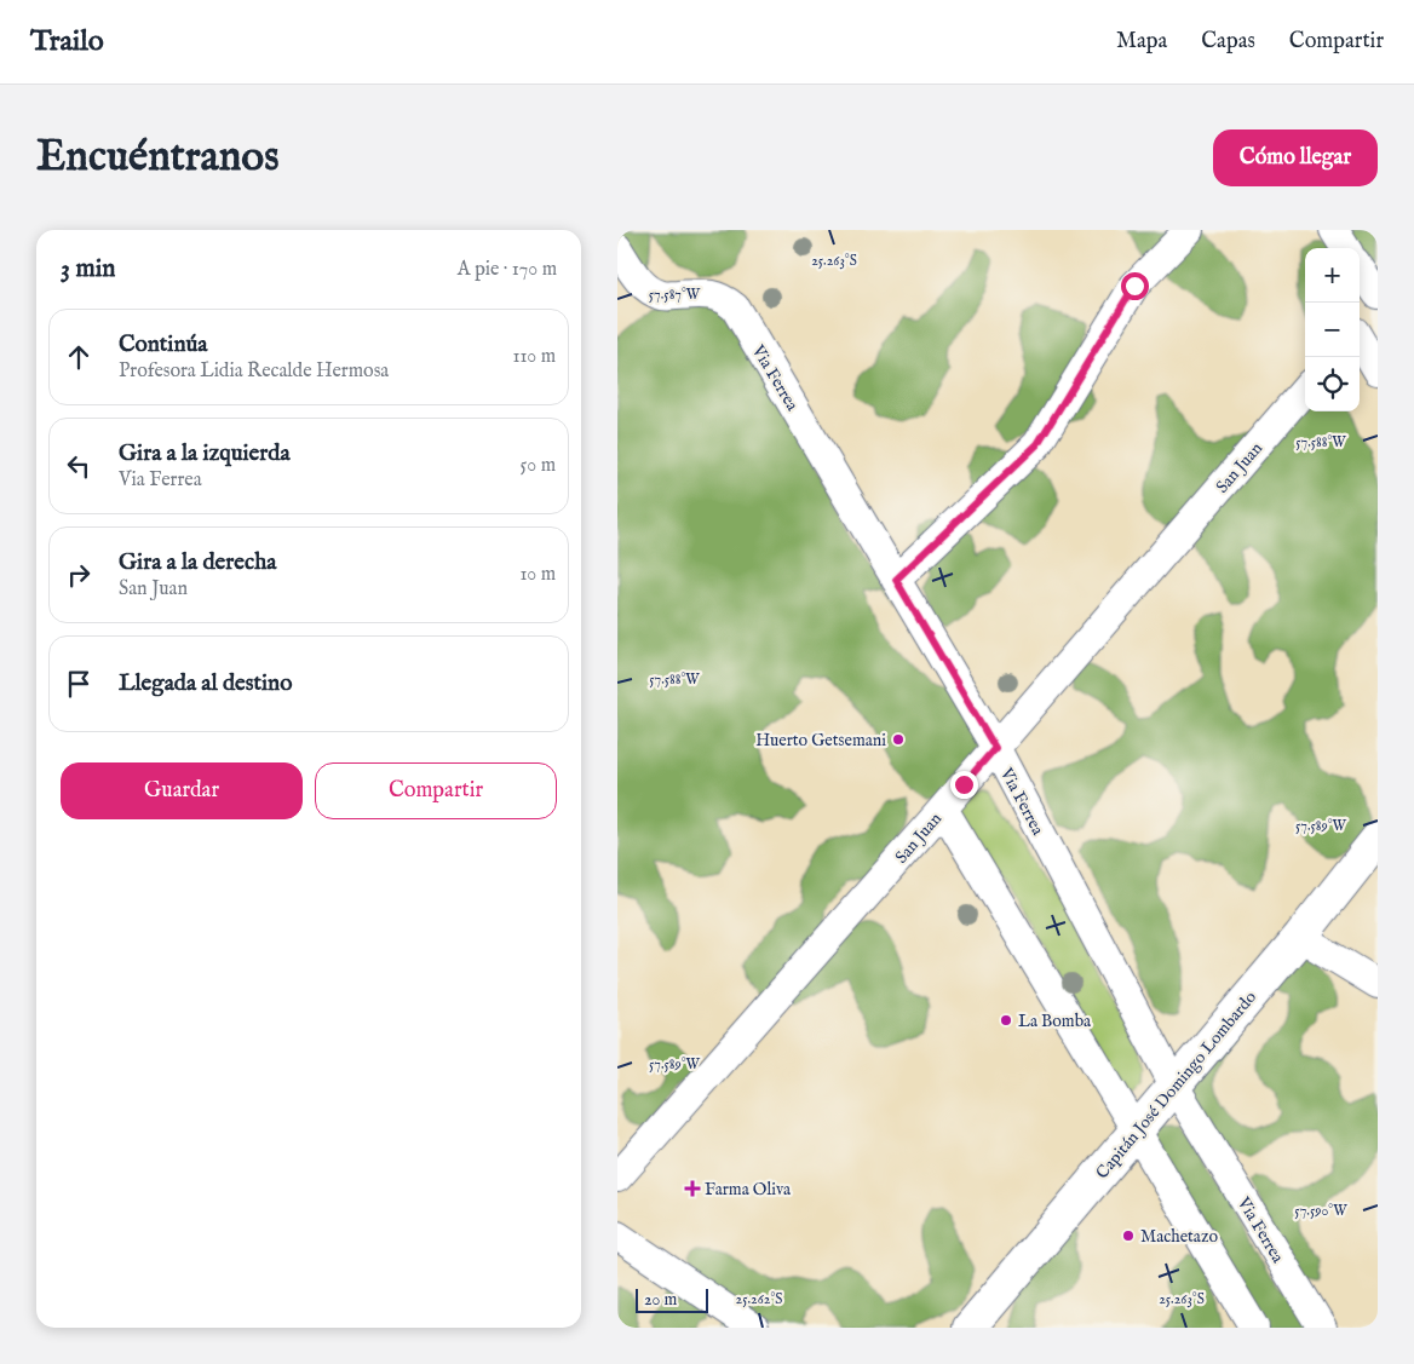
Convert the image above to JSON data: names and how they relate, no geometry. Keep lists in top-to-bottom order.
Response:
{
  "streets": {
    "street": ["Via Ferrea", "San Juan", "Capitán José Domingo Lombardo"]
  },
  "crossings": [
    ["Via Ferrea", "San Juan"],
    ["Via Ferrea", "Capitán José Domingo Lombardo"]
  ],
  "places": {
    "other": ["Huerto Getsemani", "La Bomba", "Machetazo"],
    "health": ["Farma Oliva"]
  },
  "scale_bar": "20 m",
  "page": {
    "header": "Trailo",
    "nav": ["Mapa", "Capas", "Compartir"],
    "buttons": [
      "Cómo llegar",
      ["Guardar", "Compartir"]
    ],
    "title": "Encuéntranos",
    "heading": ["3 min", "A pie · 170 m"],
    "map_buttons": ["+", "−"],
    "list": [
      ["Continúa", "Profesora Lidia Recalde Hermosa", "110 m"],
      ["Gira a la izquierda", "Via Ferrea", "50 m"],
      ["Gira a la derecha", "San Juan", "10 m"],
      "Llegada al destino"
    ],
    "scale": "20 m"
  },
  "coordinates": [
    "25.263°S",
    "57.587°W",
    "57.588°W",
    "57.589°W",
    "57.590°W",
    "25.262°S"
  ]
}
